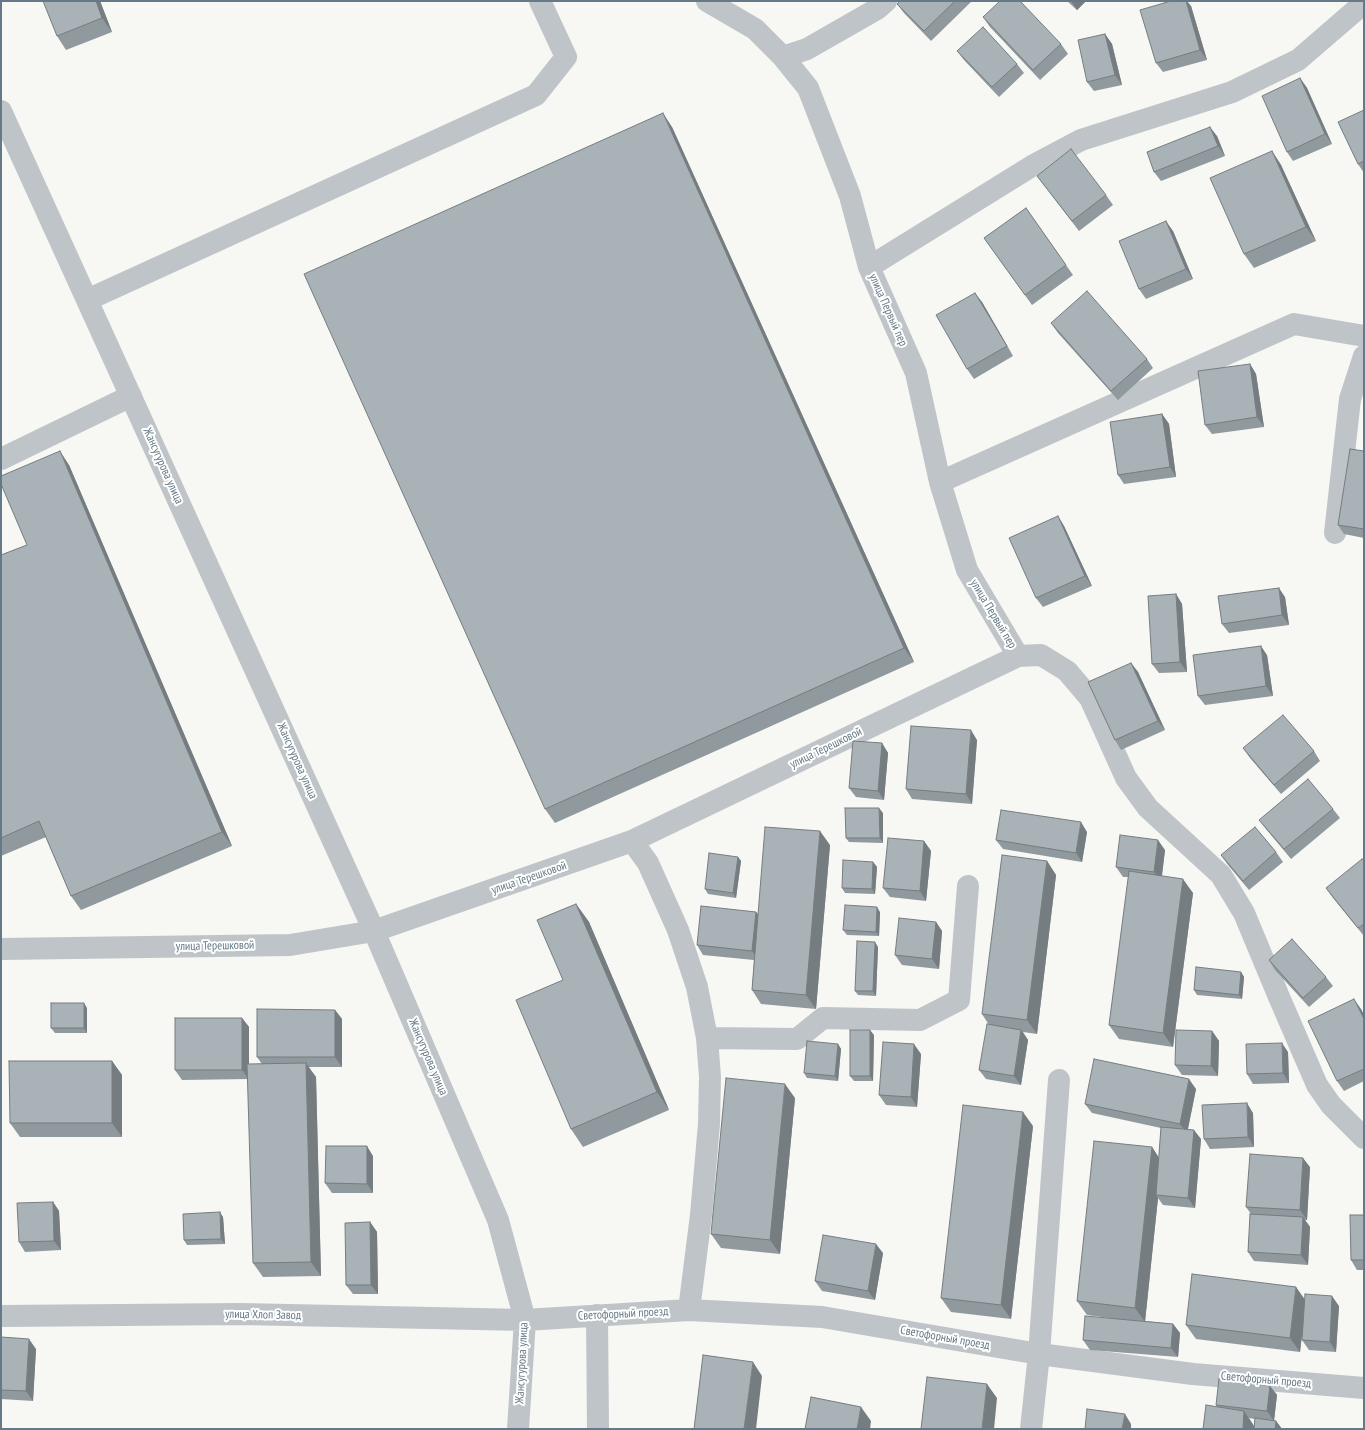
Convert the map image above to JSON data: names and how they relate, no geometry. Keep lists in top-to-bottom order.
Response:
{
  "streets": {
    "street": [
      "улица Первый пер",
      "Жансугурова улица",
      "улица Терешковой",
      "Светофорный проезд",
      "улица Хлоп Завод"
    ]
  },
  "crossings": [
    ["улица Первый пер", "улица Терешковой"],
    ["Жансугурова улица", "улица Терешковой"],
    ["Жансугурова улица", "Светофорный проезд"],
    ["Жансугурова улица", "улица Хлоп Завод"],
    ["Светофорный проезд", "улица Хлоп Завод"]
  ]
}
